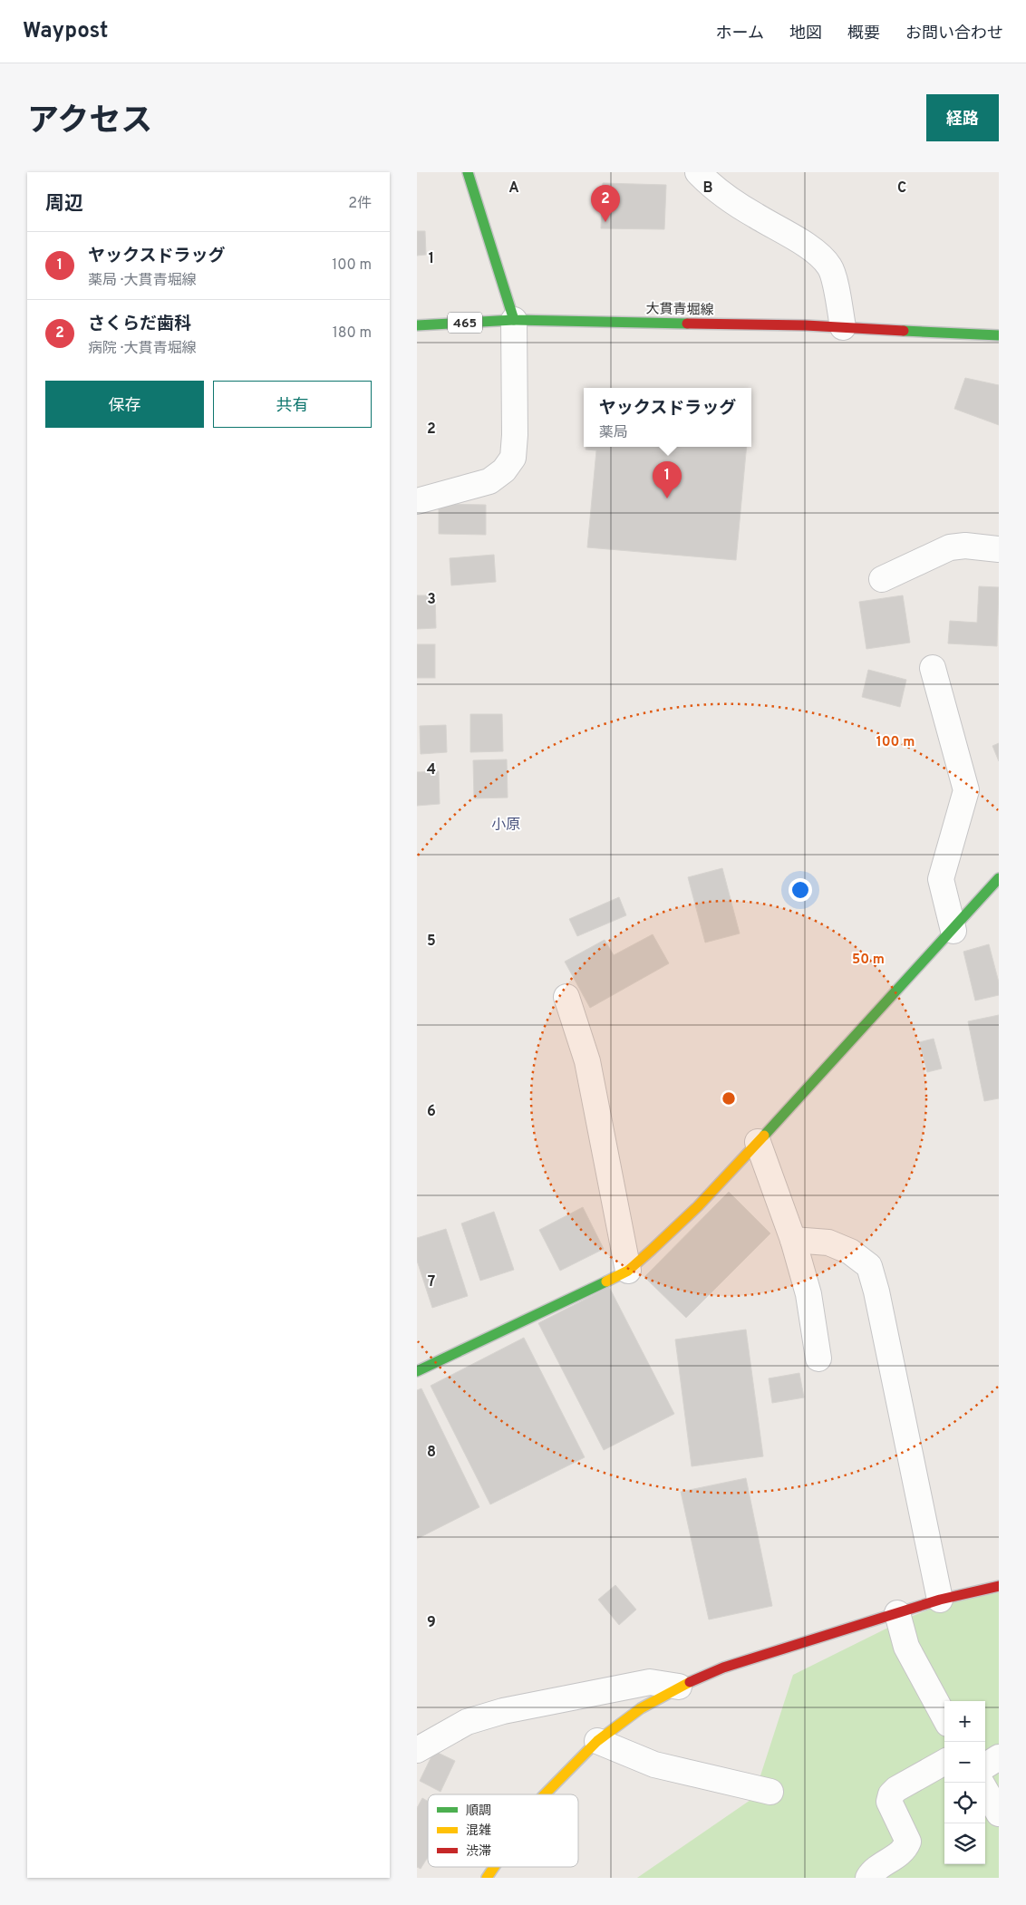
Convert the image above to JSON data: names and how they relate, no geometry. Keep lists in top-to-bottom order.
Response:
{
  "streets": {
    "main road": ["大貫青堀線", "465"]
  },
  "crossings": [
    ["大貫青堀線", "465"]
  ],
  "districts": ["小原"],
  "legend": ["順調", "混雑", "渋滞"],
  "page": {
    "header": "Waypost",
    "nav": [
      "ホーム",
      "地図",
      "概要",
      "お問い合わせ"
    ],
    "title": "アクセス",
    "buttons": [
      "経路",
      ["保存", "共有"]
    ],
    "heading": ["周辺", "2件"],
    "pins": ["2", "1"],
    "list": [
      {
        "mark": "1",
        "name": "ヤックスドラッグ",
        "note": "薬局 · 大貫青堀線",
        "value": "100 m"
      },
      {
        "mark": "2",
        "name": "さくらだ歯科",
        "note": "病院 · 大貫青堀線",
        "value": "180 m"
      }
    ],
    "popup": ["ヤックスドラッグ", "薬局"],
    "map_buttons": ["+", "−"]
  },
  "grid": {
    "columns": ["A", "B", "C"],
    "rows": [
      "1",
      "2",
      "3",
      "4",
      "5",
      "6",
      "7",
      "8",
      "9"
    ]
  },
  "rings": ["100 m", "50 m"]
}
